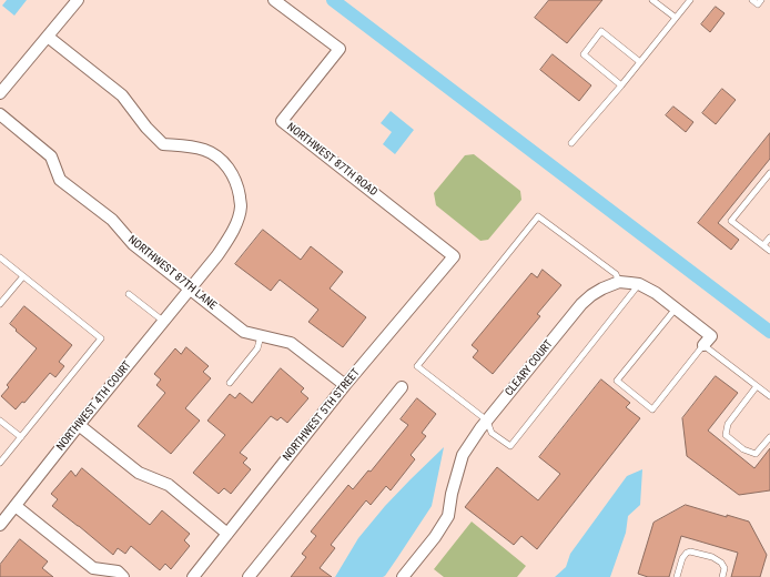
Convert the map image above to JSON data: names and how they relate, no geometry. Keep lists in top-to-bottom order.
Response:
{
  "streets": {
    "street": [
      "NORTHWEST 87TH ROAD",
      "NORTHWEST 87TH LANE",
      "CLEARY COURT",
      "NORTHWEST 4TH COURT",
      "NORTHWEST 5TH STREET"
    ]
  },
  "crossings": [
    ["NORTHWEST 87TH ROAD", "NORTHWEST 5TH STREET"],
    ["NORTHWEST 87TH LANE", "NORTHWEST 4TH COURT"],
    ["NORTHWEST 87TH LANE", "NORTHWEST 5TH STREET"]
  ]
}
